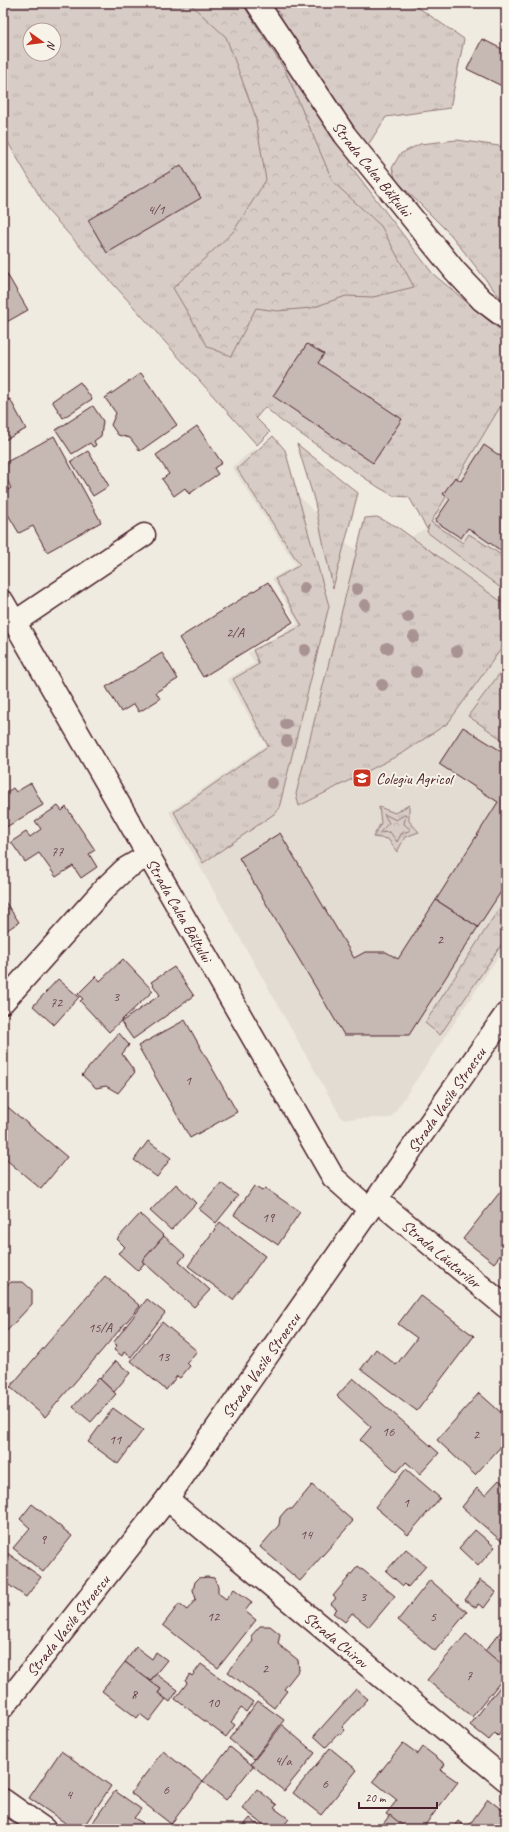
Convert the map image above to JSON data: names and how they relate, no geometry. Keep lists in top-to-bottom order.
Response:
{
  "streets": {
    "main road": [
      "Strada Calea Bălțului",
      "Strada Vasile Stroescu",
      "Strada Lăutarilor",
      "Strada Chirov"
    ]
  },
  "crossings": [
    ["Strada Calea Bălțului", "Strada Vasile Stroescu"],
    ["Strada Calea Bălțului", "Strada Lăutarilor"],
    ["Strada Vasile Stroescu", "Strada Lăutarilor"],
    ["Strada Vasile Stroescu", "Strada Chirov"]
  ],
  "places": {
    "school or university": ["Colegiu Agricol"]
  },
  "house_numbers": [
    "4/1",
    "2/A",
    "77",
    "2",
    "3",
    "72",
    "1",
    "19",
    "15/A",
    "13",
    "16",
    "2",
    "11",
    "1",
    "14",
    "9",
    "3",
    "12",
    "5",
    "2",
    "7",
    "8",
    "10",
    "4/a",
    "6",
    "6",
    "4"
  ],
  "scale_bar": "20 m",
  "north": "right"
}
